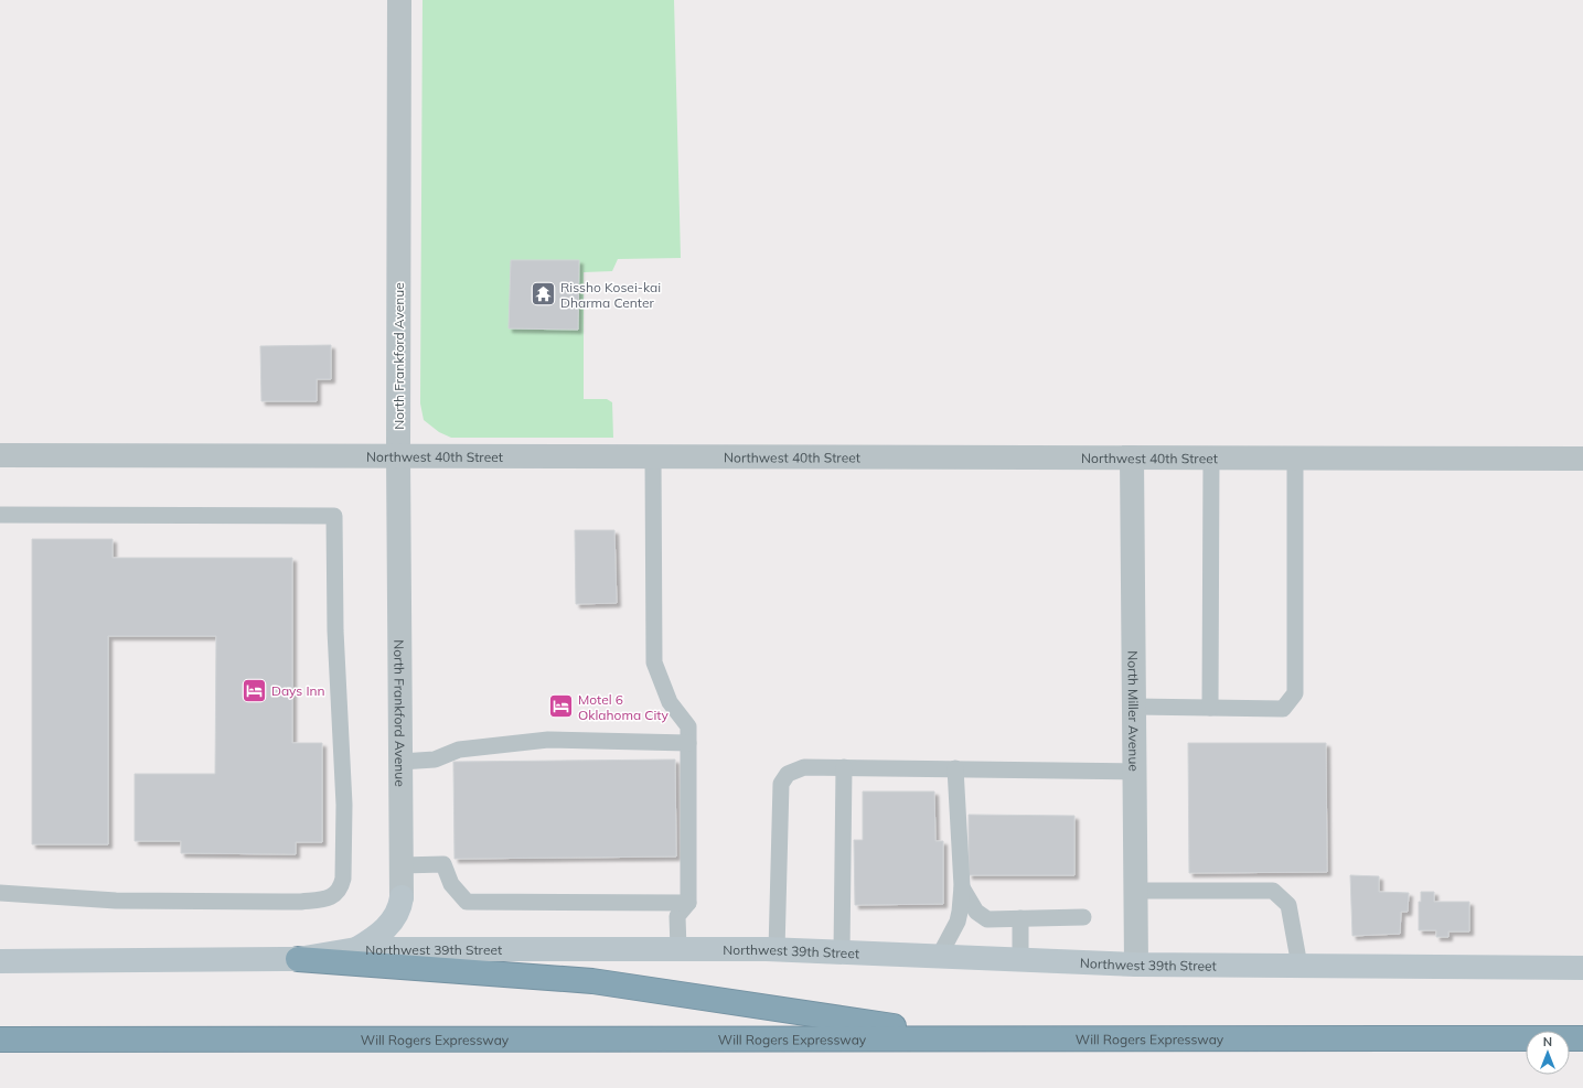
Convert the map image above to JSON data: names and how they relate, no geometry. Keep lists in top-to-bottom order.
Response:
{
  "streets": {
    "highway": ["Will Rogers Expressway"],
    "main road": ["Northwest 39th Street"],
    "street": ["North Frankford Avenue", "Northwest 40th Street", "North Miller Avenue"]
  },
  "crossings": [
    ["North Frankford Avenue", "Northwest 40th Street"],
    ["Northwest 40th Street", "North Miller Avenue"],
    ["North Miller Avenue", "Northwest 39th Street"]
  ],
  "places": {
    "temple": ["Rissho Kosei-kai Dharma Center"],
    "hotel": ["Days Inn", "Motel 6 Oklahoma City"]
  },
  "north": "top"
}
